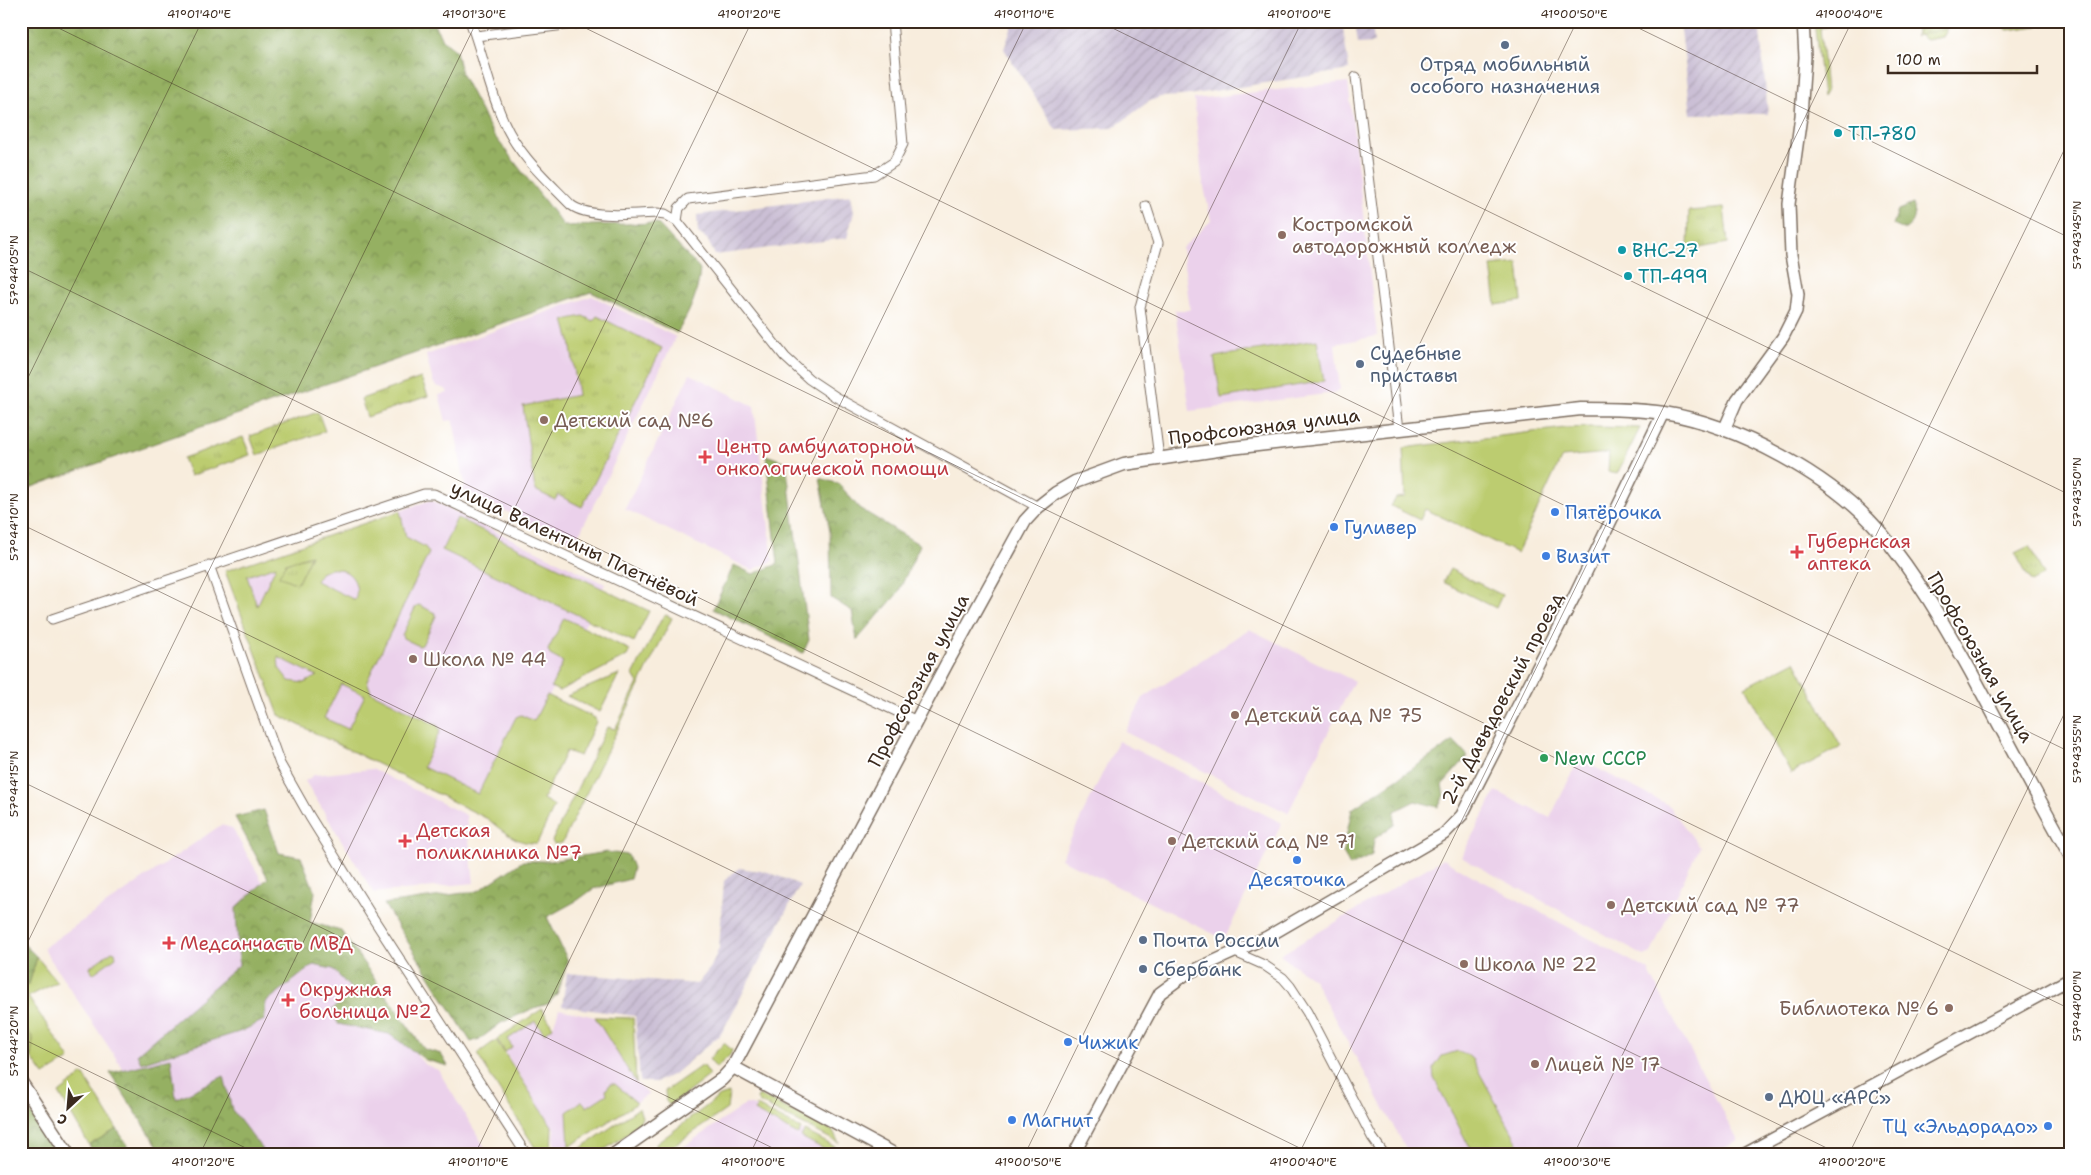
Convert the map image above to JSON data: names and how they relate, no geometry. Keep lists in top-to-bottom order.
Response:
{
  "streets": {
    "main road": ["Профсоюзная улица"],
    "street": ["улица Валентины Плетнёвой", "2-й Давыдовский проезд"]
  },
  "crossings": [
    ["Профсоюзная улица", "улица Валентины Плетнёвой"],
    ["Профсоюзная улица", "2-й Давыдовский проезд"]
  ],
  "places": {
    "other": [
      "Отряд мобильный особого назначения",
      "ТП-780",
      "Костромской автодорожный колледж",
      "ВНС-27",
      "ТП-499",
      "Судебные приставы",
      "Детский сад №6",
      "Пятёрочка",
      "Гуливер",
      "Визит",
      "Школа № 44",
      "Детский сад № 75",
      "New СССР",
      "Детский сад № 71",
      "Десяточка",
      "Детский сад № 77",
      "Почта России",
      "Школа № 22",
      "Сбербанк",
      "Библиотека № 6",
      "Чижик",
      "Лицей № 17",
      "ДЮЦ «АРС»",
      "Магнит",
      "ТЦ «Эльдорадо»"
    ],
    "health": [
      "Центр амбулаторной онкологической помощи",
      "Губернская аптека",
      "Детская поликлиника №7",
      "Медсанчасть МВД",
      "Окружная больница №2"
    ]
  },
  "scale_bar": "100 m",
  "north": "bottom left",
  "coordinates": [
    "41°01'40\"E",
    "41°01'30\"E",
    "41°01'20\"E",
    "41°01'10\"E",
    "41°01'00\"E",
    "41°00'50\"E",
    "41°00'40\"E",
    "57°43'45\"N",
    "57°44'05\"N",
    "57°43'50\"N",
    "57°44'10\"N",
    "57°43'55\"N",
    "57°44'15\"N",
    "57°44'00\"N",
    "57°44'20\"N",
    "41°00'30\"E",
    "41°00'20\"E"
  ]
}
